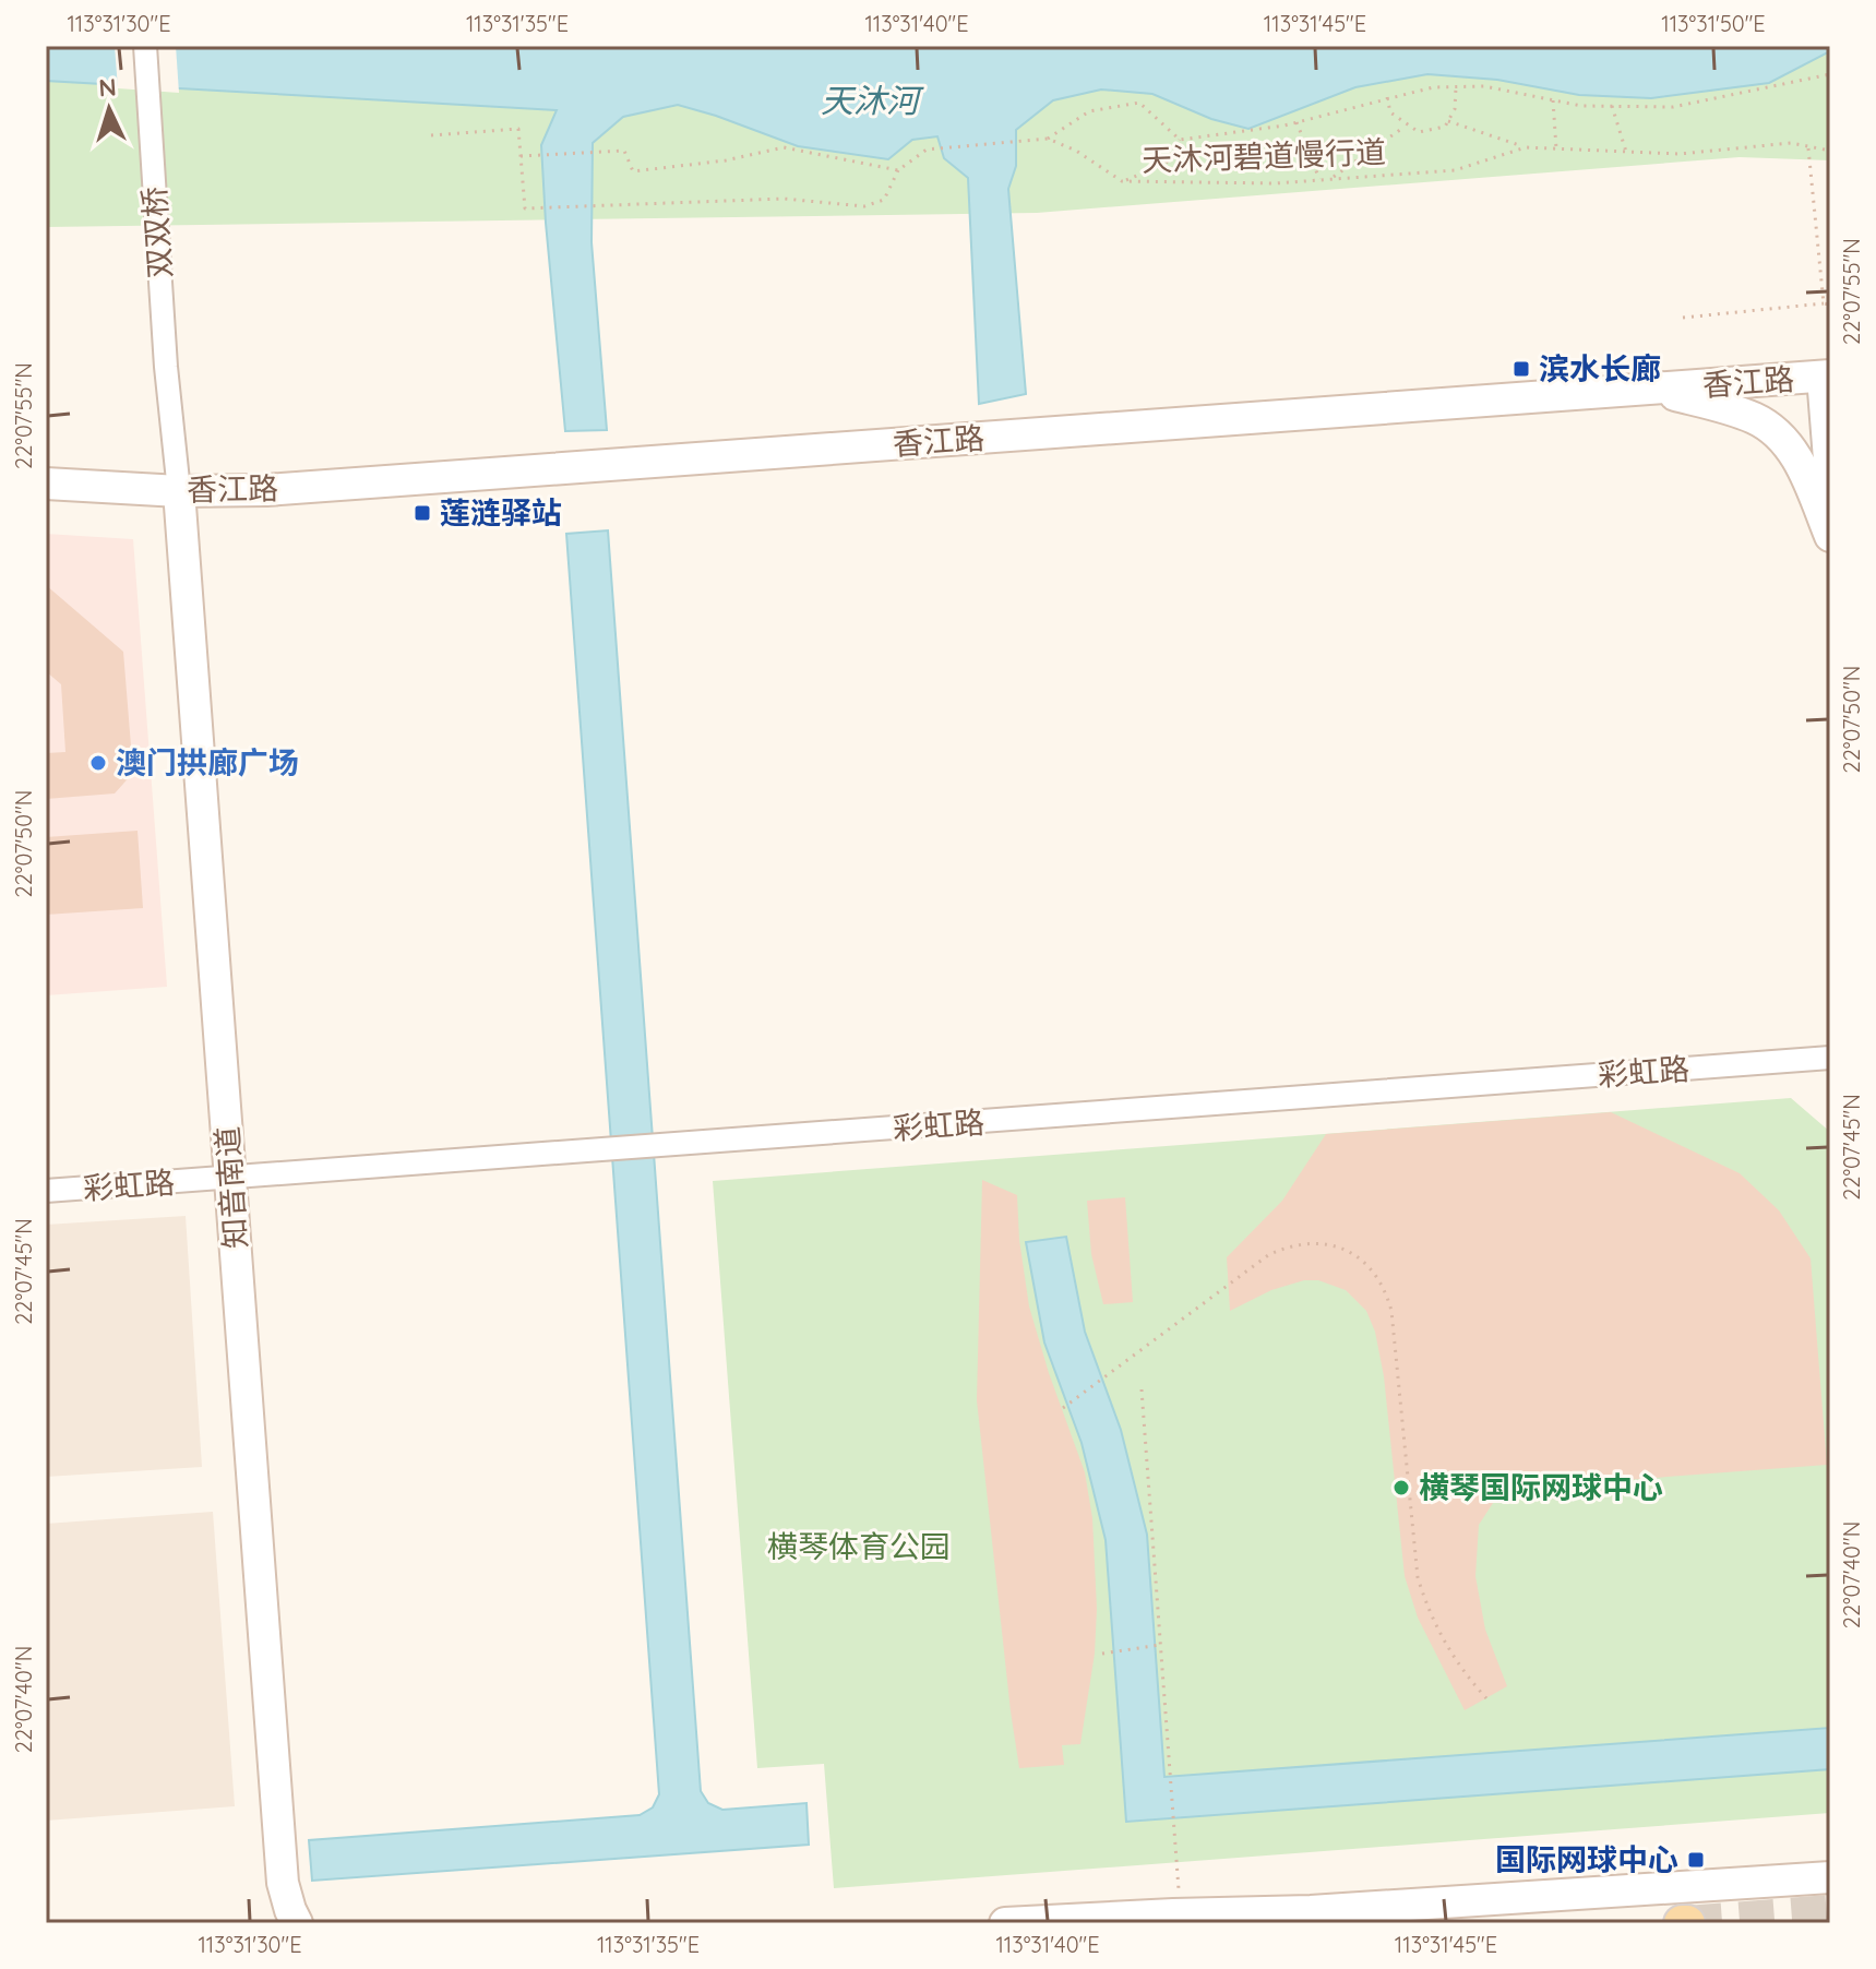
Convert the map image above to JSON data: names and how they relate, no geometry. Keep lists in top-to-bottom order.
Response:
{
  "streets": {
    "main road": ["香江路", "知音南道"],
    "street": ["双双桥", "彩虹路"],
    "path": ["天沐河碧道慢行道"]
  },
  "crossings": [
    ["双双桥", "香江路"],
    ["双双桥", "知音南道"],
    ["香江路", "知音南道"],
    ["彩虹路", "知音南道"]
  ],
  "water": ["天沐河"],
  "parks": ["横琴体育公园"],
  "places": {
    "transit": ["滨水长廊", "莲涟驿站", "国际网球中心"],
    "other": ["澳门拱廊广场", "横琴国际网球中心"]
  },
  "north": "top",
  "coordinates": [
    "113°31'30\"E",
    "113°31'35\"E",
    "113°31'40\"E",
    "113°31'45\"E",
    "113°31'50\"E",
    "22°07'55\"N",
    "22°07'50\"N",
    "22°07'45\"N",
    "22°07'40\"N"
  ]
}
